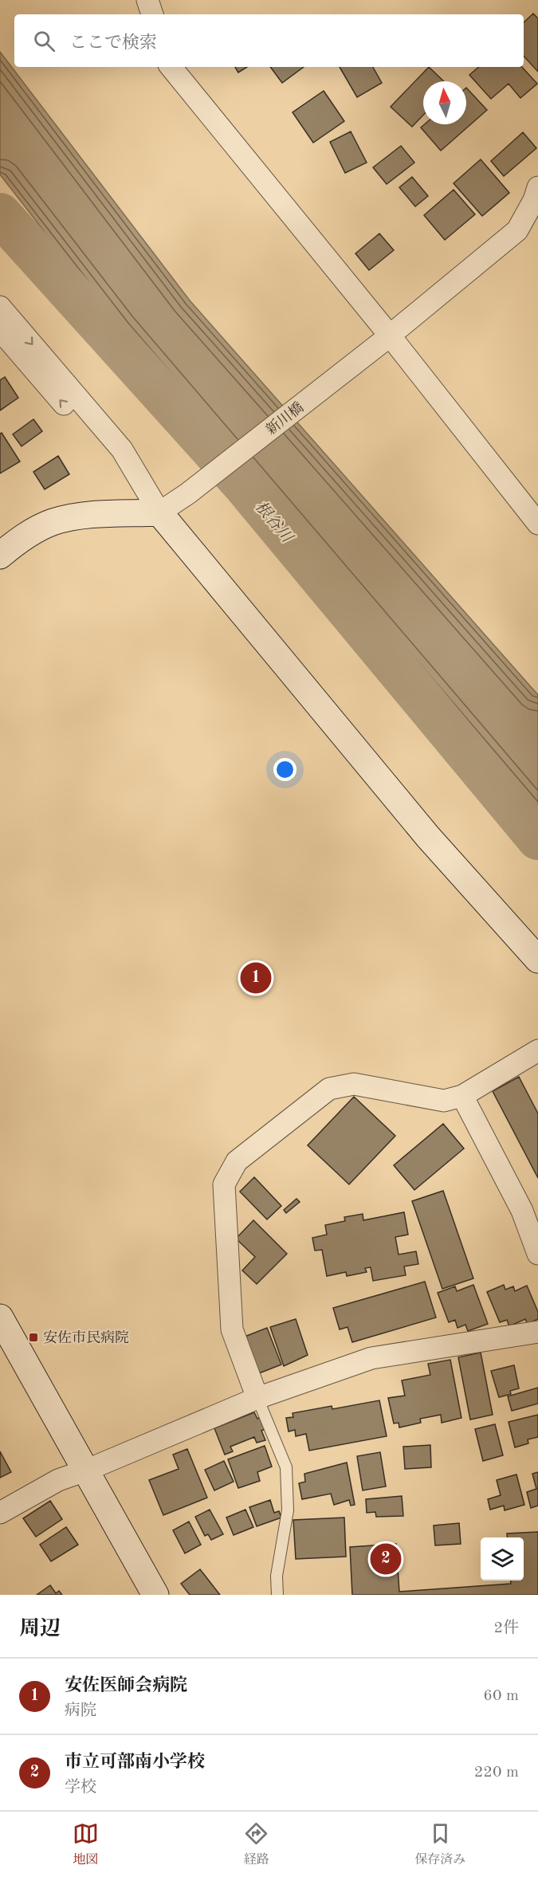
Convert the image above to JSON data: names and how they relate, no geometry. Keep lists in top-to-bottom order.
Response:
{
  "streets": {
    "street": ["新川橋"]
  },
  "water": ["根谷川"],
  "places": {
    "transit": ["安佐市民病院"]
  },
  "north": "top",
  "page": {
    "search": "ここで検索",
    "pins": ["1", "2"],
    "heading": ["周辺", "2件"],
    "list": [
      {
        "mark": "1",
        "name": "安佐医師会病院",
        "note": "病院",
        "value": "60 m"
      },
      {
        "mark": "2",
        "name": "市立可部南小学校",
        "note": "学校",
        "value": "220 m"
      }
    ],
    "nav": ["地図", "経路", "保存済み"]
  }
}
